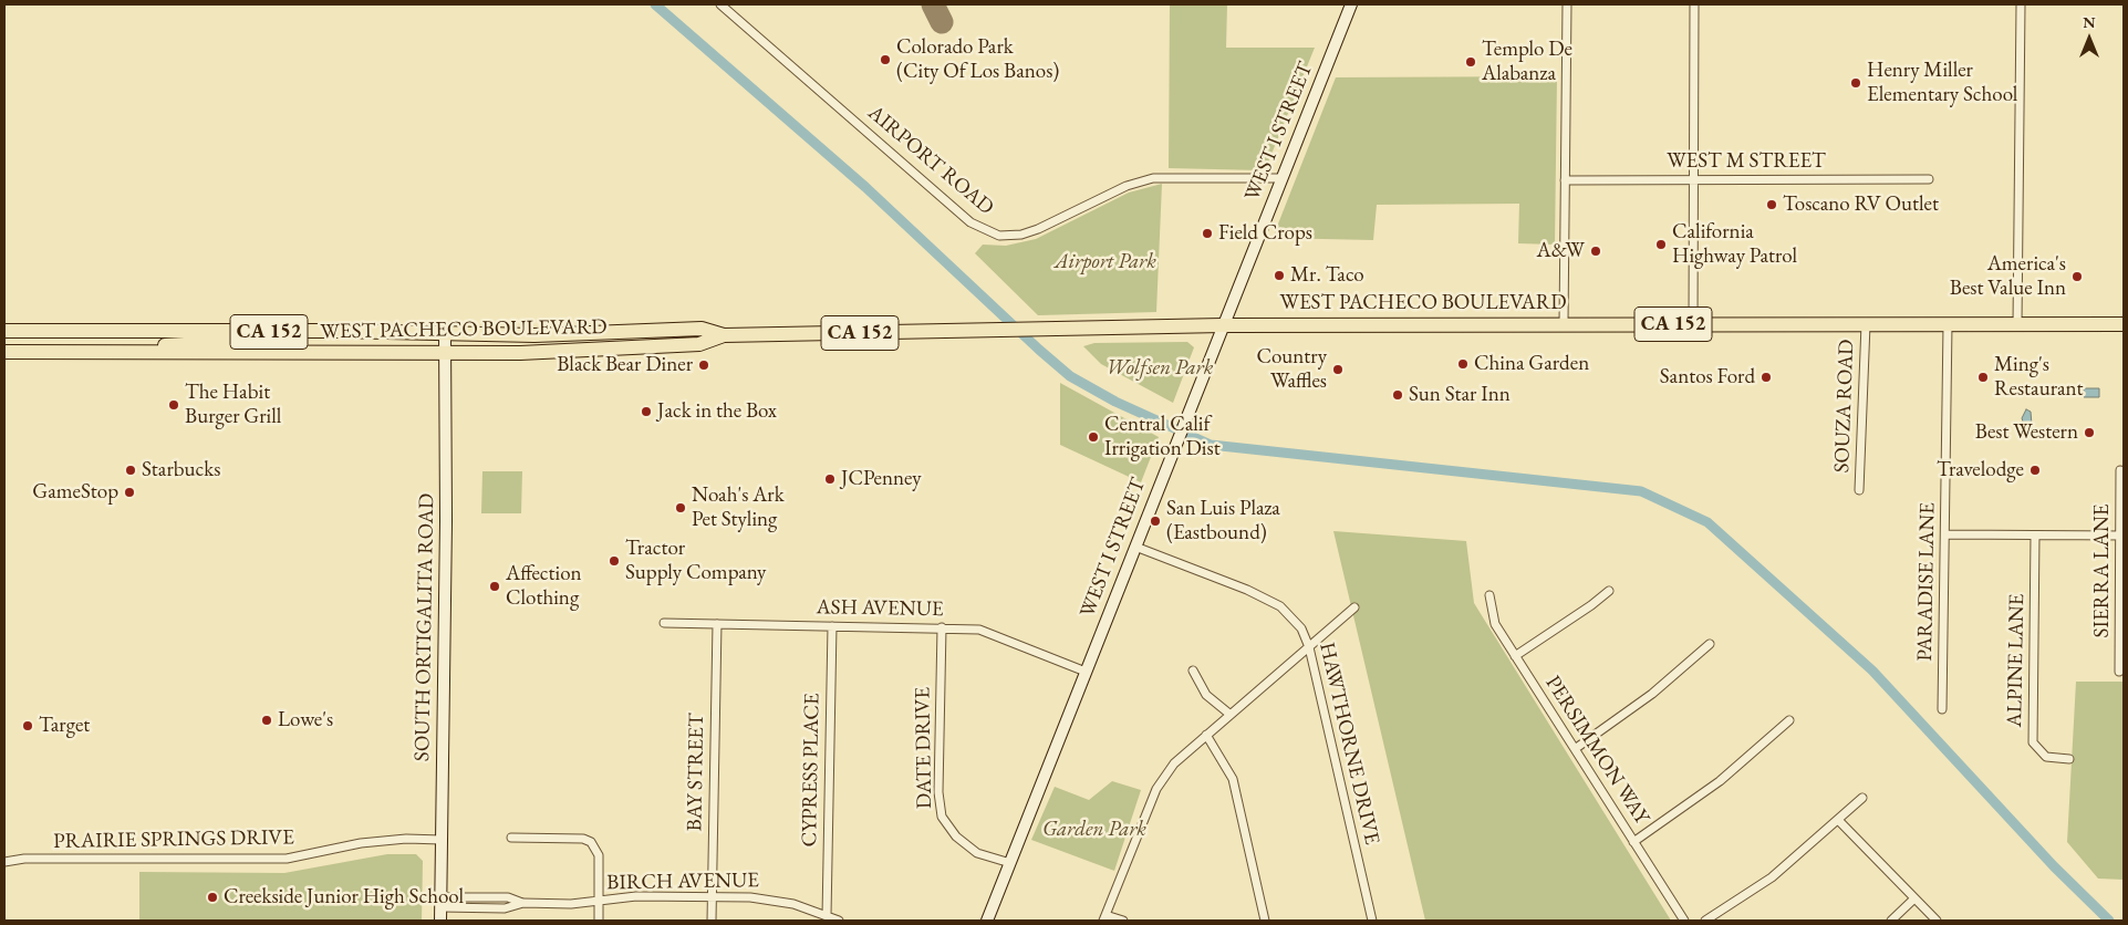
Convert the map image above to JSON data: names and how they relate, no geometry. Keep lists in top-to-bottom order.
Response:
{
  "streets": {
    "highway": ["WEST PACHECO BOULEVARD", "CA 152"],
    "street": [
      "WEST I STREET",
      "AIRPORT ROAD",
      "WEST M STREET",
      "SOUZA ROAD",
      "SIERRA LANE",
      "PARADISE LANE",
      "ASH AVENUE",
      "SOUTH ORTIGALITA ROAD",
      "ALPINE LANE",
      "HAWTHORNE DRIVE",
      "DATE DRIVE",
      "PERSIMMON WAY",
      "CYPRESS PLACE",
      "BAY STREET",
      "PRAIRIE SPRINGS DRIVE",
      "BIRCH AVENUE"
    ]
  },
  "crossings": [
    ["WEST I STREET", "AIRPORT ROAD"],
    ["WEST I STREET", "WEST PACHECO BOULEVARD"],
    ["WEST I STREET", "ASH AVENUE"],
    ["WEST I STREET", "HAWTHORNE DRIVE"],
    ["WEST I STREET", "DATE DRIVE"],
    ["WEST PACHECO BOULEVARD", "SOUZA ROAD"],
    ["WEST PACHECO BOULEVARD", "PARADISE LANE"],
    ["WEST PACHECO BOULEVARD", "SOUTH ORTIGALITA ROAD"],
    ["ASH AVENUE", "DATE DRIVE"],
    ["ASH AVENUE", "CYPRESS PLACE"],
    ["ASH AVENUE", "BAY STREET"],
    ["SOUTH ORTIGALITA ROAD", "PRAIRIE SPRINGS DRIVE"],
    ["SOUTH ORTIGALITA ROAD", "BIRCH AVENUE"],
    ["CYPRESS PLACE", "BIRCH AVENUE"],
    ["BAY STREET", "BIRCH AVENUE"]
  ],
  "parks": ["Airport Park", "Wolfsen Park", "Garden Park"],
  "places": [
    "Colorado Park (City Of Los Banos)",
    "Templo De Alabanza",
    "Henry Miller Elementary School",
    "Toscano RV Outlet",
    "Field Crops",
    "California Highway Patrol",
    "A&W",
    "Mr. Taco",
    "America's Best Value Inn",
    "China Garden",
    "Black Bear Diner",
    "Country Waffles",
    "Santos Ford",
    "Ming's Restaurant",
    "Sun Star Inn",
    "The Habit Burger Grill",
    "Jack in the Box",
    "Best Western",
    "Central Calif Irrigation Dist",
    "Starbucks",
    "Travelodge",
    "JCPenney",
    "GameStop",
    "Noah's Ark Pet Styling",
    "San Luis Plaza (Eastbound)",
    "Tractor Supply Company",
    "Affection Clothing",
    "Lowe's",
    "Target",
    "Creekside Junior High School"
  ],
  "north": "top"
}
